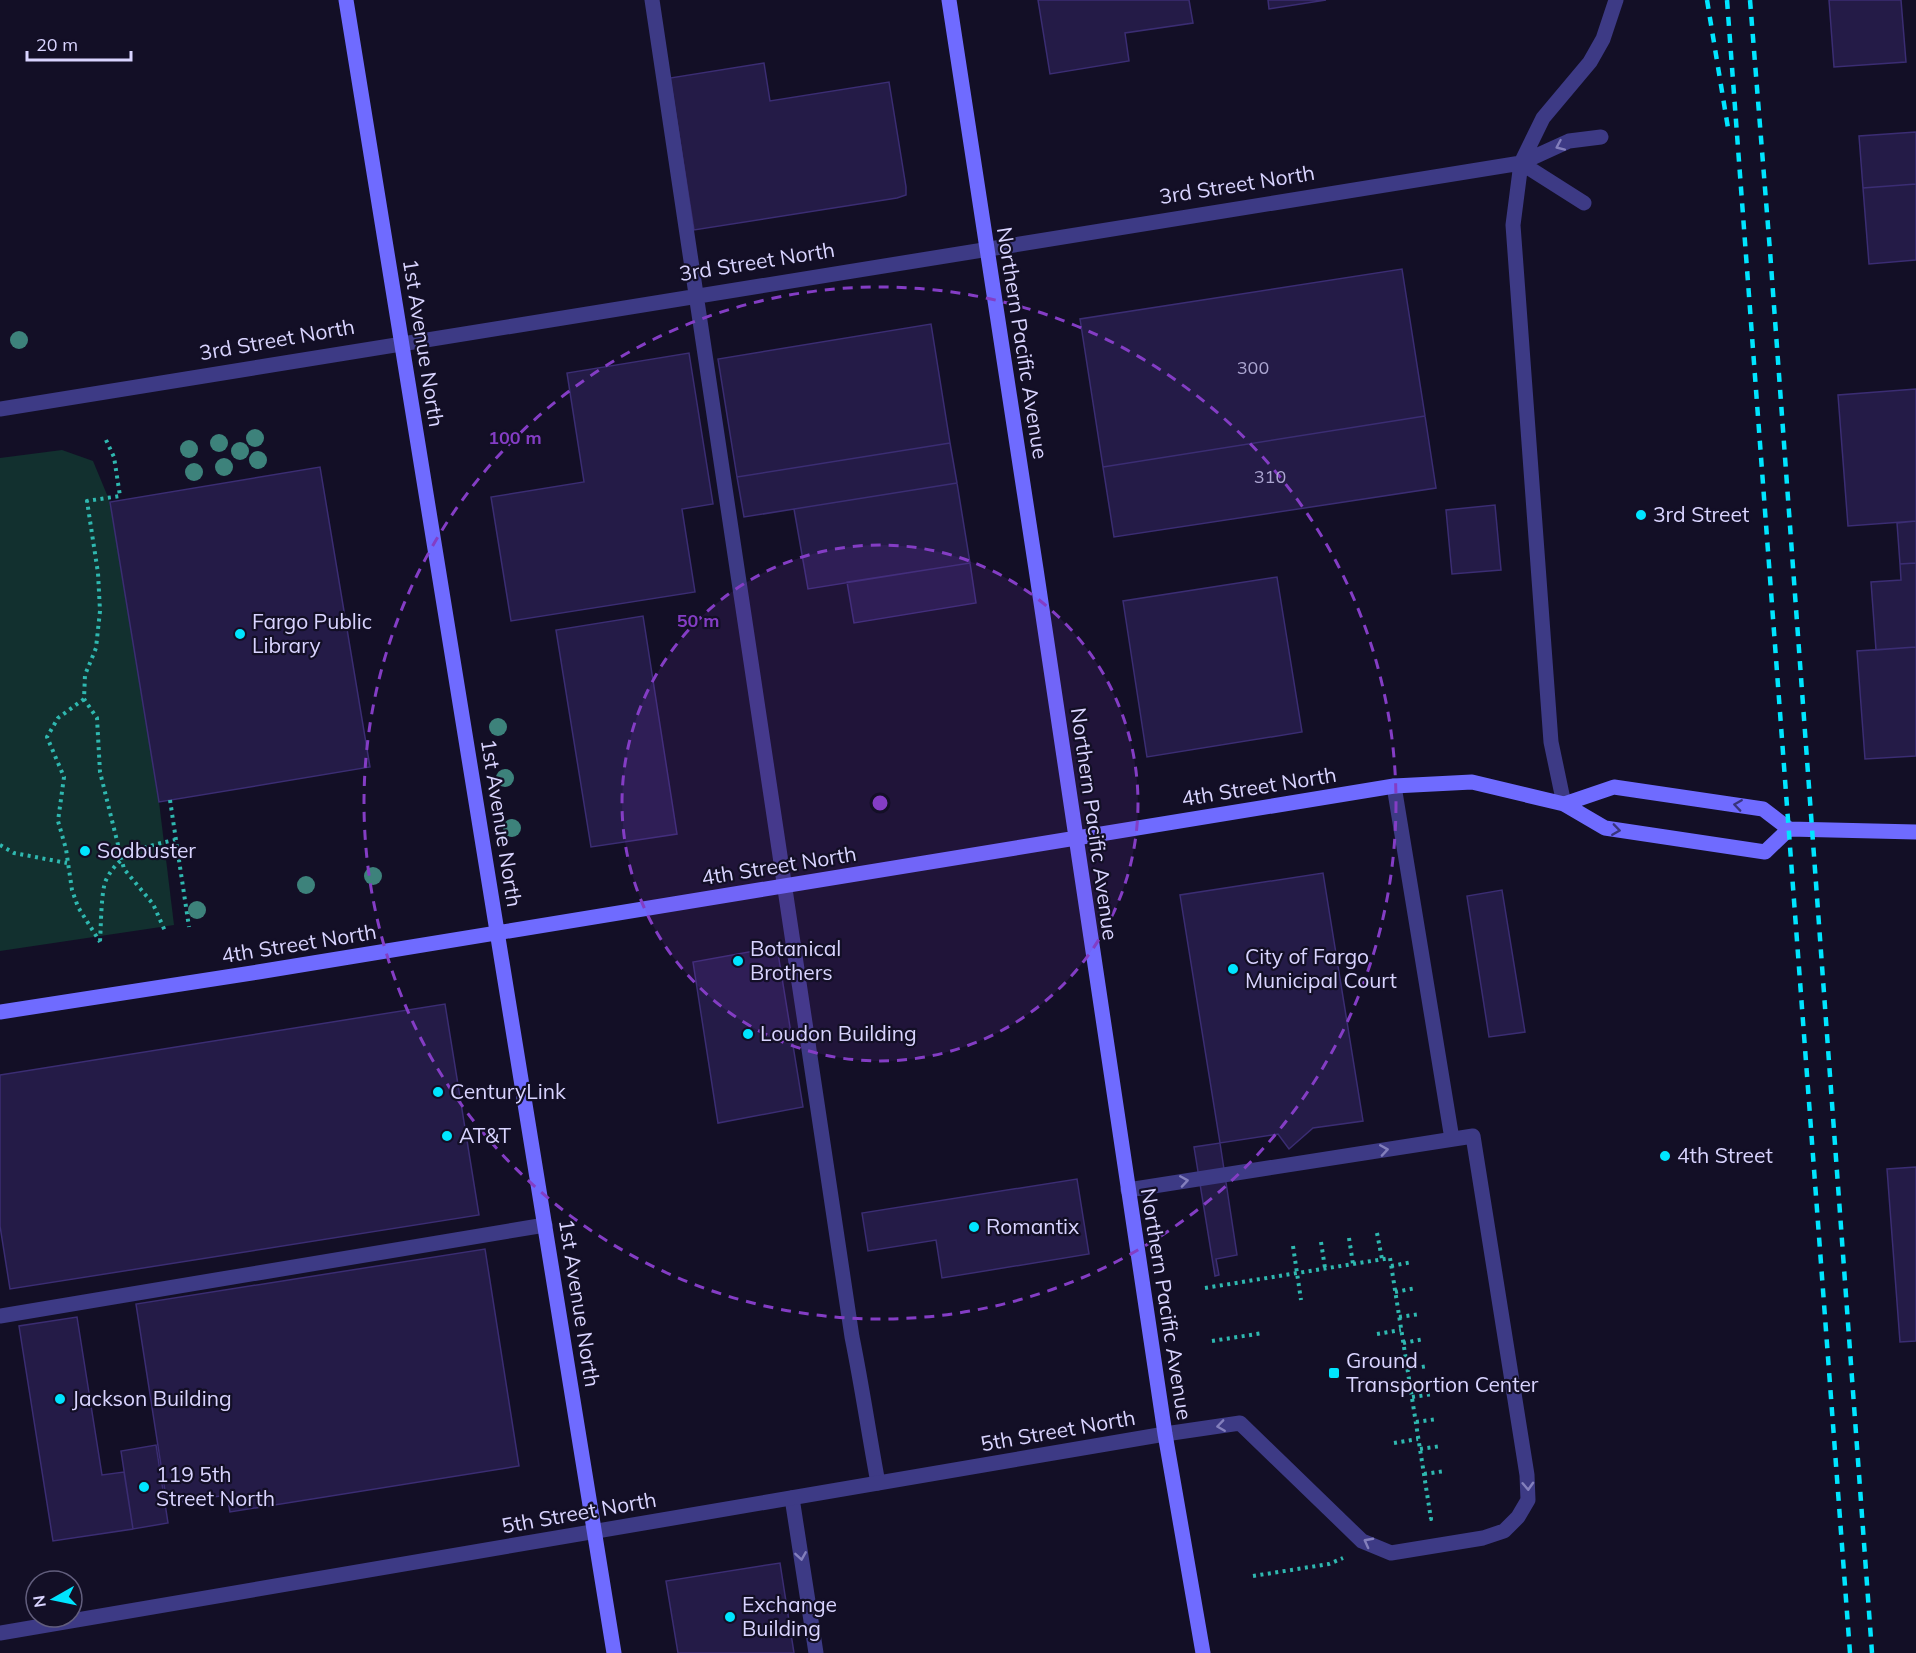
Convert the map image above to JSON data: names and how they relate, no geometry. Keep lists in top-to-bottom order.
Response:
{
  "streets": {
    "street": [
      "3rd Street North",
      "1st Avenue North",
      "Northern Pacific Avenue",
      "4th Street North",
      "5th Street North"
    ]
  },
  "crossings": [
    ["3rd Street North", "1st Avenue North"],
    ["3rd Street North", "Northern Pacific Avenue"],
    ["1st Avenue North", "4th Street North"],
    ["1st Avenue North", "5th Street North"],
    ["Northern Pacific Avenue", "4th Street North"],
    ["Northern Pacific Avenue", "5th Street North"]
  ],
  "places": {
    "other": [
      "3rd Street",
      "Fargo Public Library",
      "Sodbuster",
      "Botanical Brothers",
      "City of Fargo Municipal Court",
      "Loudon Building",
      "CenturyLink",
      "AT&T",
      "4th Street",
      "Romantix",
      "Jackson Building",
      "119 5th Street North",
      "Exchange Building"
    ],
    "transit": ["Ground Transportion Center"]
  },
  "house_numbers": ["300", "310"],
  "scale_bar": "20 m",
  "north": "left",
  "rings": ["100 m", "50 m"]
}
